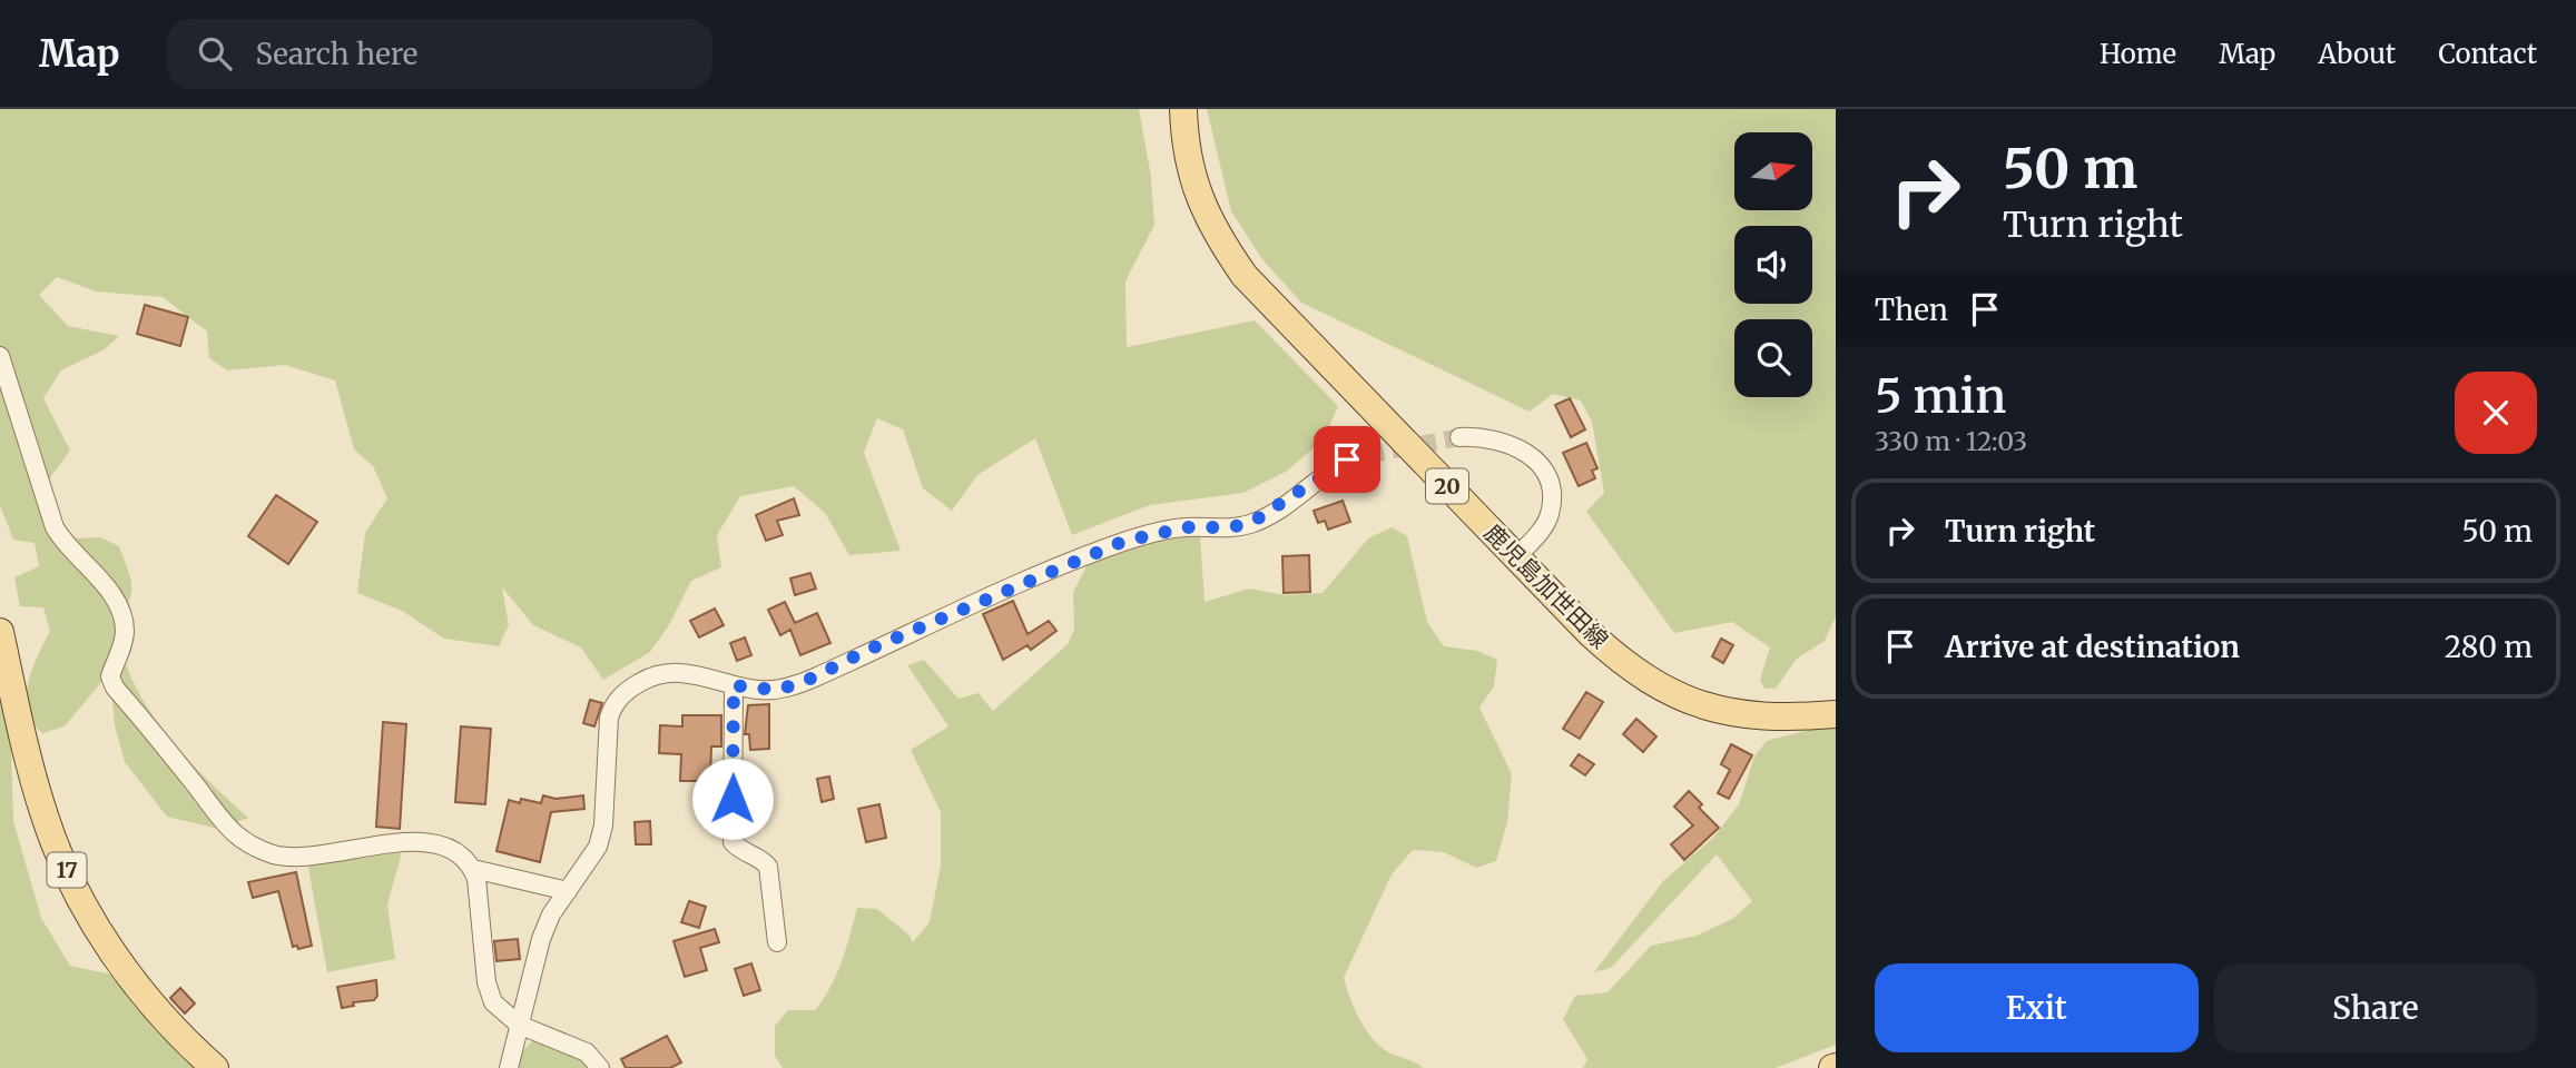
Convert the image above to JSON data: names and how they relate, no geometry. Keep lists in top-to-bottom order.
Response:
{
  "streets": {
    "main road": ["20", "鹿児島加世田線", "17"]
  },
  "north": "right",
  "page": {
    "header": "Map",
    "search": "Search here",
    "nav": [
      "Home",
      "Map",
      "About",
      "Contact"
    ],
    "turn": ["50 m", "Turn right"],
    "then": "Then",
    "heading": ["5 min", "330 m · 12:03"],
    "list": [
      {
        "name": "Turn right",
        "value": "50 m"
      },
      {
        "name": "Arrive at destination",
        "value": "280 m"
      }
    ],
    "buttons": ["Exit", "Share"]
  }
}
